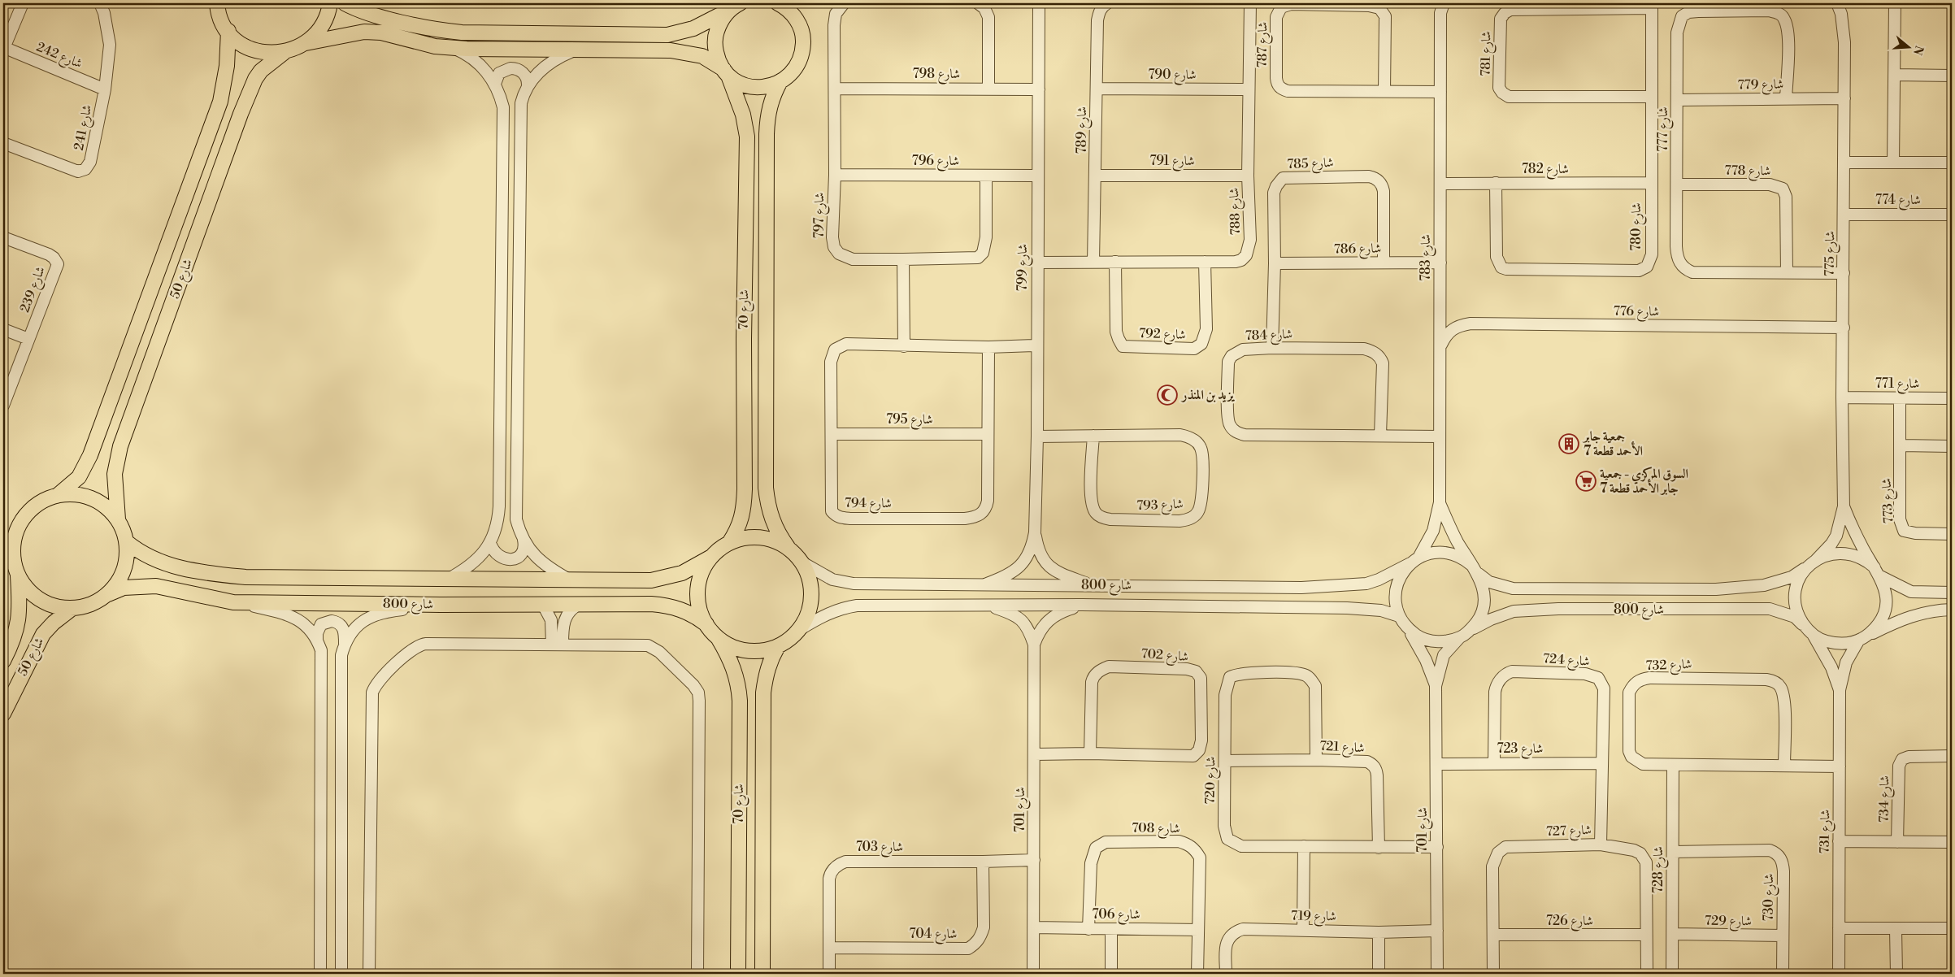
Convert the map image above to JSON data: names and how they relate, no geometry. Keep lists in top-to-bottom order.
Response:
{
  "streets": {
    "main road": ["شارع 50", "شارع 70", "شارع 800"],
    "street": [
      "شارع 787",
      "شارع 781",
      "شارع 242",
      "شارع 798",
      "شارع 790",
      "شارع 779",
      "شارع 241",
      "شارع 777",
      "شارع 789",
      "شارع 796",
      "شارع 791",
      "شارع 785",
      "شارع 782",
      "شارع 778",
      "شارع 774",
      "شارع 788",
      "شارع 797",
      "شارع 780",
      "شارع 786",
      "شارع 775",
      "شارع 783",
      "شارع 799",
      "شارع 239",
      "شارع 776",
      "شارع 792",
      "شارع 784",
      "شارع 771",
      "شارع 795",
      "شارع 773",
      "شارع 794",
      "شارع 793",
      "شارع 702",
      "شارع 724",
      "شارع 732",
      "شارع 721",
      "شارع 723",
      "شارع 720",
      "شارع 734",
      "شارع 701",
      "شارع 708",
      "شارع 727",
      "شارع 731",
      "شارع 703",
      "شارع 728",
      "شارع 730",
      "شارع 706",
      "شارع 719",
      "شارع 726",
      "شارع 729",
      "شارع 704"
    ]
  },
  "crossings": [
    ["شارع 787", "شارع 783"],
    ["شارع 781", "شارع 780"],
    ["شارع 242", "شارع 241"],
    ["شارع 798", "شارع 797"],
    ["شارع 798", "شارع 799"],
    ["شارع 790", "شارع 789"],
    ["شارع 790", "شارع 788"],
    ["شارع 779", "شارع 777"],
    ["شارع 779", "شارع 775"],
    ["شارع 777", "شارع 778"],
    ["شارع 777", "شارع 775"],
    ["شارع 789", "شارع 791"],
    ["شارع 789", "شارع 788"],
    ["شارع 796", "شارع 797"],
    ["شارع 796", "شارع 799"],
    ["شارع 791", "شارع 788"],
    ["شارع 785", "شارع 786"],
    ["شارع 785", "شارع 784"],
    ["شارع 782", "شارع 780"],
    ["شارع 782", "شارع 783"],
    ["شارع 774", "شارع 775"],
    ["شارع 788", "شارع 799"],
    ["شارع 788", "شارع 792"],
    ["شارع 786", "شارع 783"],
    ["شارع 775", "شارع 776"],
    ["شارع 775", "شارع 771"],
    ["شارع 775", "شارع 800"],
    ["شارع 775", "شارع 731"],
    ["شارع 783", "شارع 776"],
    ["شارع 783", "شارع 784"],
    ["شارع 783", "شارع 800"],
    ["شارع 783", "شارع 701"],
    ["شارع 799", "شارع 794"],
    ["شارع 799", "شارع 793"],
    ["شارع 799", "شارع 800"],
    ["شارع 50", "شارع 800"],
    ["شارع 70", "شارع 800"],
    ["شارع 771", "شارع 773"],
    ["شارع 795", "شارع 794"],
    ["شارع 800", "شارع 701"],
    ["شارع 800", "شارع 731"],
    ["شارع 702", "شارع 701"],
    ["شارع 724", "شارع 723"],
    ["شارع 724", "شارع 727"],
    ["شارع 732", "شارع 731"],
    ["شارع 732", "شارع 728"],
    ["شارع 721", "شارع 720"],
    ["شارع 723", "شارع 701"],
    ["شارع 720", "شارع 701"],
    ["شارع 701", "شارع 703"],
    ["شارع 701", "شارع 706"],
    ["شارع 701", "شارع 719"],
    ["شارع 708", "شارع 706"],
    ["شارع 727", "شارع 726"],
    ["شارع 703", "شارع 704"],
    ["شارع 728", "شارع 730"],
    ["شارع 728", "شارع 729"],
    ["شارع 730", "شارع 729"]
  ],
  "places": {
    "mosque": ["يزيد بن المنذر"],
    "building": ["جمعية جابر الأحمد قطعة 7"],
    "supermarket": ["السوق المركزي - جمعية جابر الأحمد قطعة 7"]
  },
  "north": "right"
}
